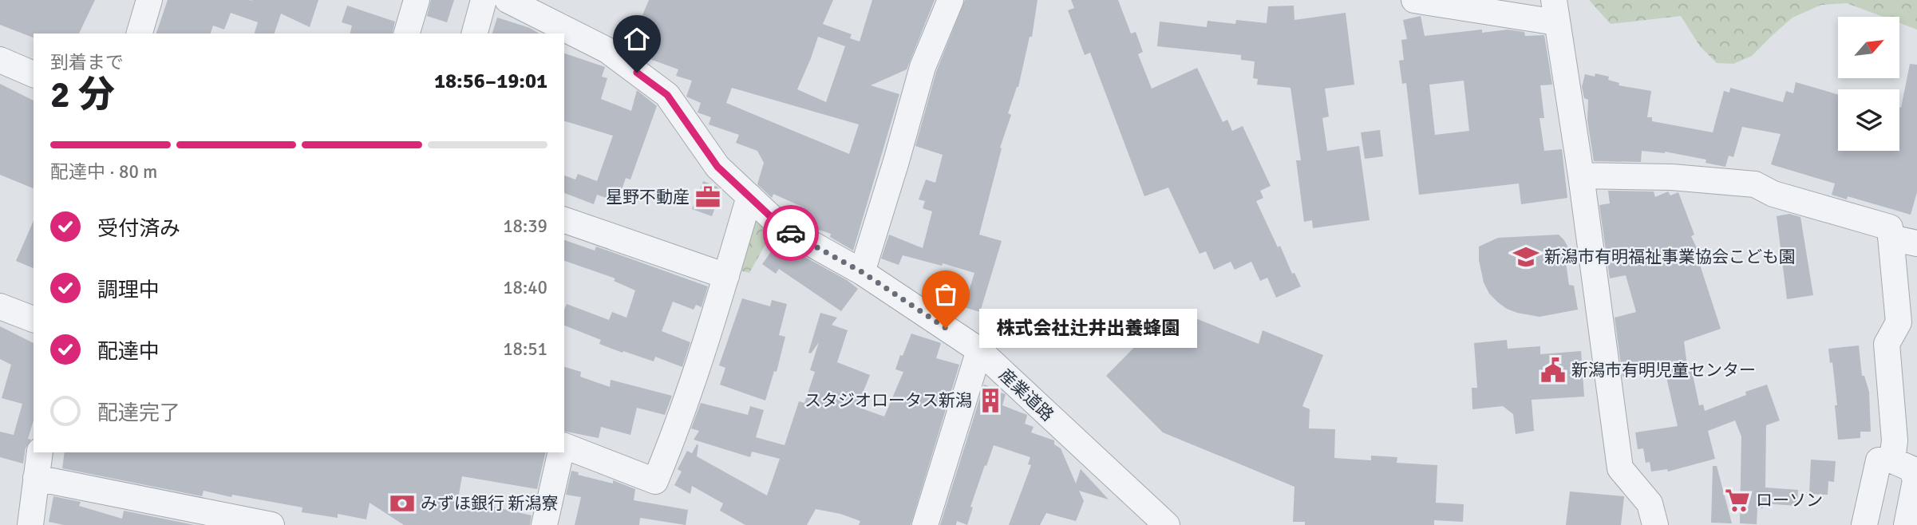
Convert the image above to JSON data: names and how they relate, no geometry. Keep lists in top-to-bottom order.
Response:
{
  "streets": {
    "street": ["産業道路"]
  },
  "places": {
    "office": ["星野不動産"],
    "school or university": ["新潟市有明福祉事業協会こども園"],
    "other": ["株式会社辻井出養蜂園"],
    "public building": ["新潟市有明児童センター"],
    "building": ["スタジオロータス新潟"],
    "supermarket": ["ローソン"],
    "bank": ["みずほ銀行 新潟寮"]
  },
  "north": "top right",
  "page": {
    "heading": ["2 分", "到着まで", "18:56–19:01"],
    "bar": "配達中 · 80 m",
    "list": [
      ["受付済み", "18:39"],
      ["調理中", "18:40"],
      ["配達中", "18:51"],
      "配達完了"
    ],
    "bubble": "株式会社辻井出養蜂園"
  }
}
